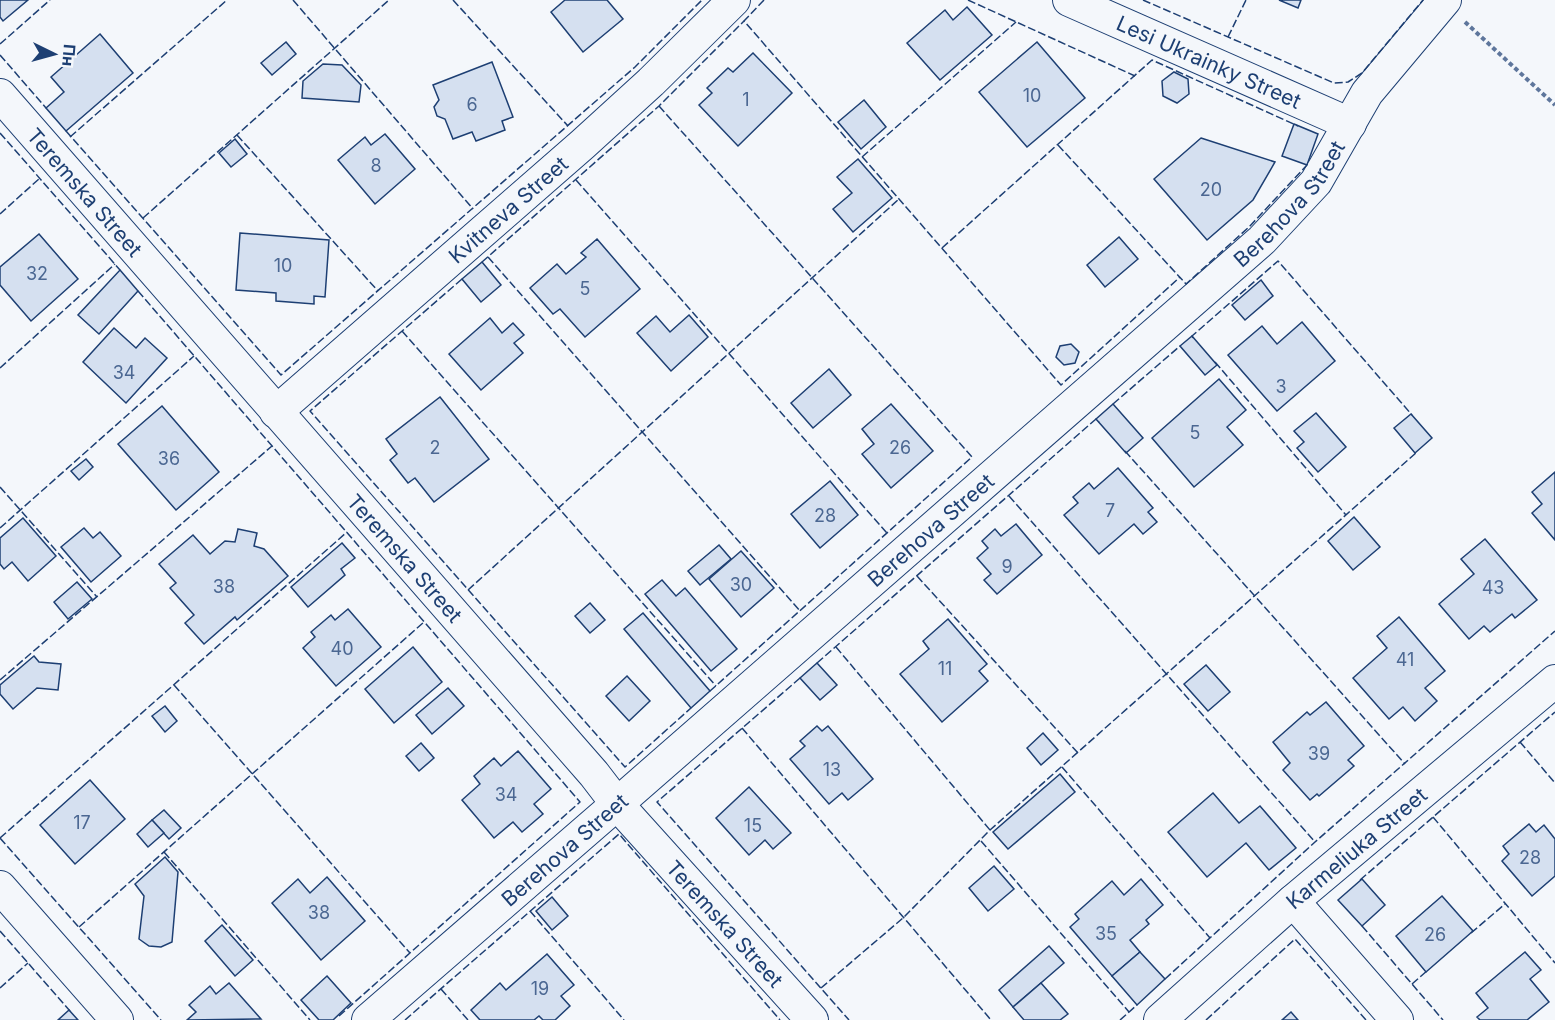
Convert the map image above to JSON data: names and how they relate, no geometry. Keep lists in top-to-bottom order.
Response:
{
  "streets": {
    "street": [
      "Lesi Ukrainky Street",
      "Teremska Street",
      "Berehova Street",
      "Kvitneva Street",
      "Karmeliuka Street"
    ]
  },
  "crossings": [
    ["Lesi Ukrainky Street", "Berehova Street"],
    ["Teremska Street", "Berehova Street"],
    ["Teremska Street", "Kvitneva Street"]
  ],
  "house_numbers": [
    "10",
    "1",
    "6",
    "8",
    "20",
    "10",
    "32",
    "5",
    "34",
    "3",
    "5",
    "2",
    "26",
    "36",
    "7",
    "28",
    "9",
    "30",
    "38",
    "43",
    "40",
    "41",
    "11",
    "39",
    "13",
    "34",
    "17",
    "15",
    "28",
    "38",
    "35",
    "26",
    "19"
  ],
  "north": "right"
}
